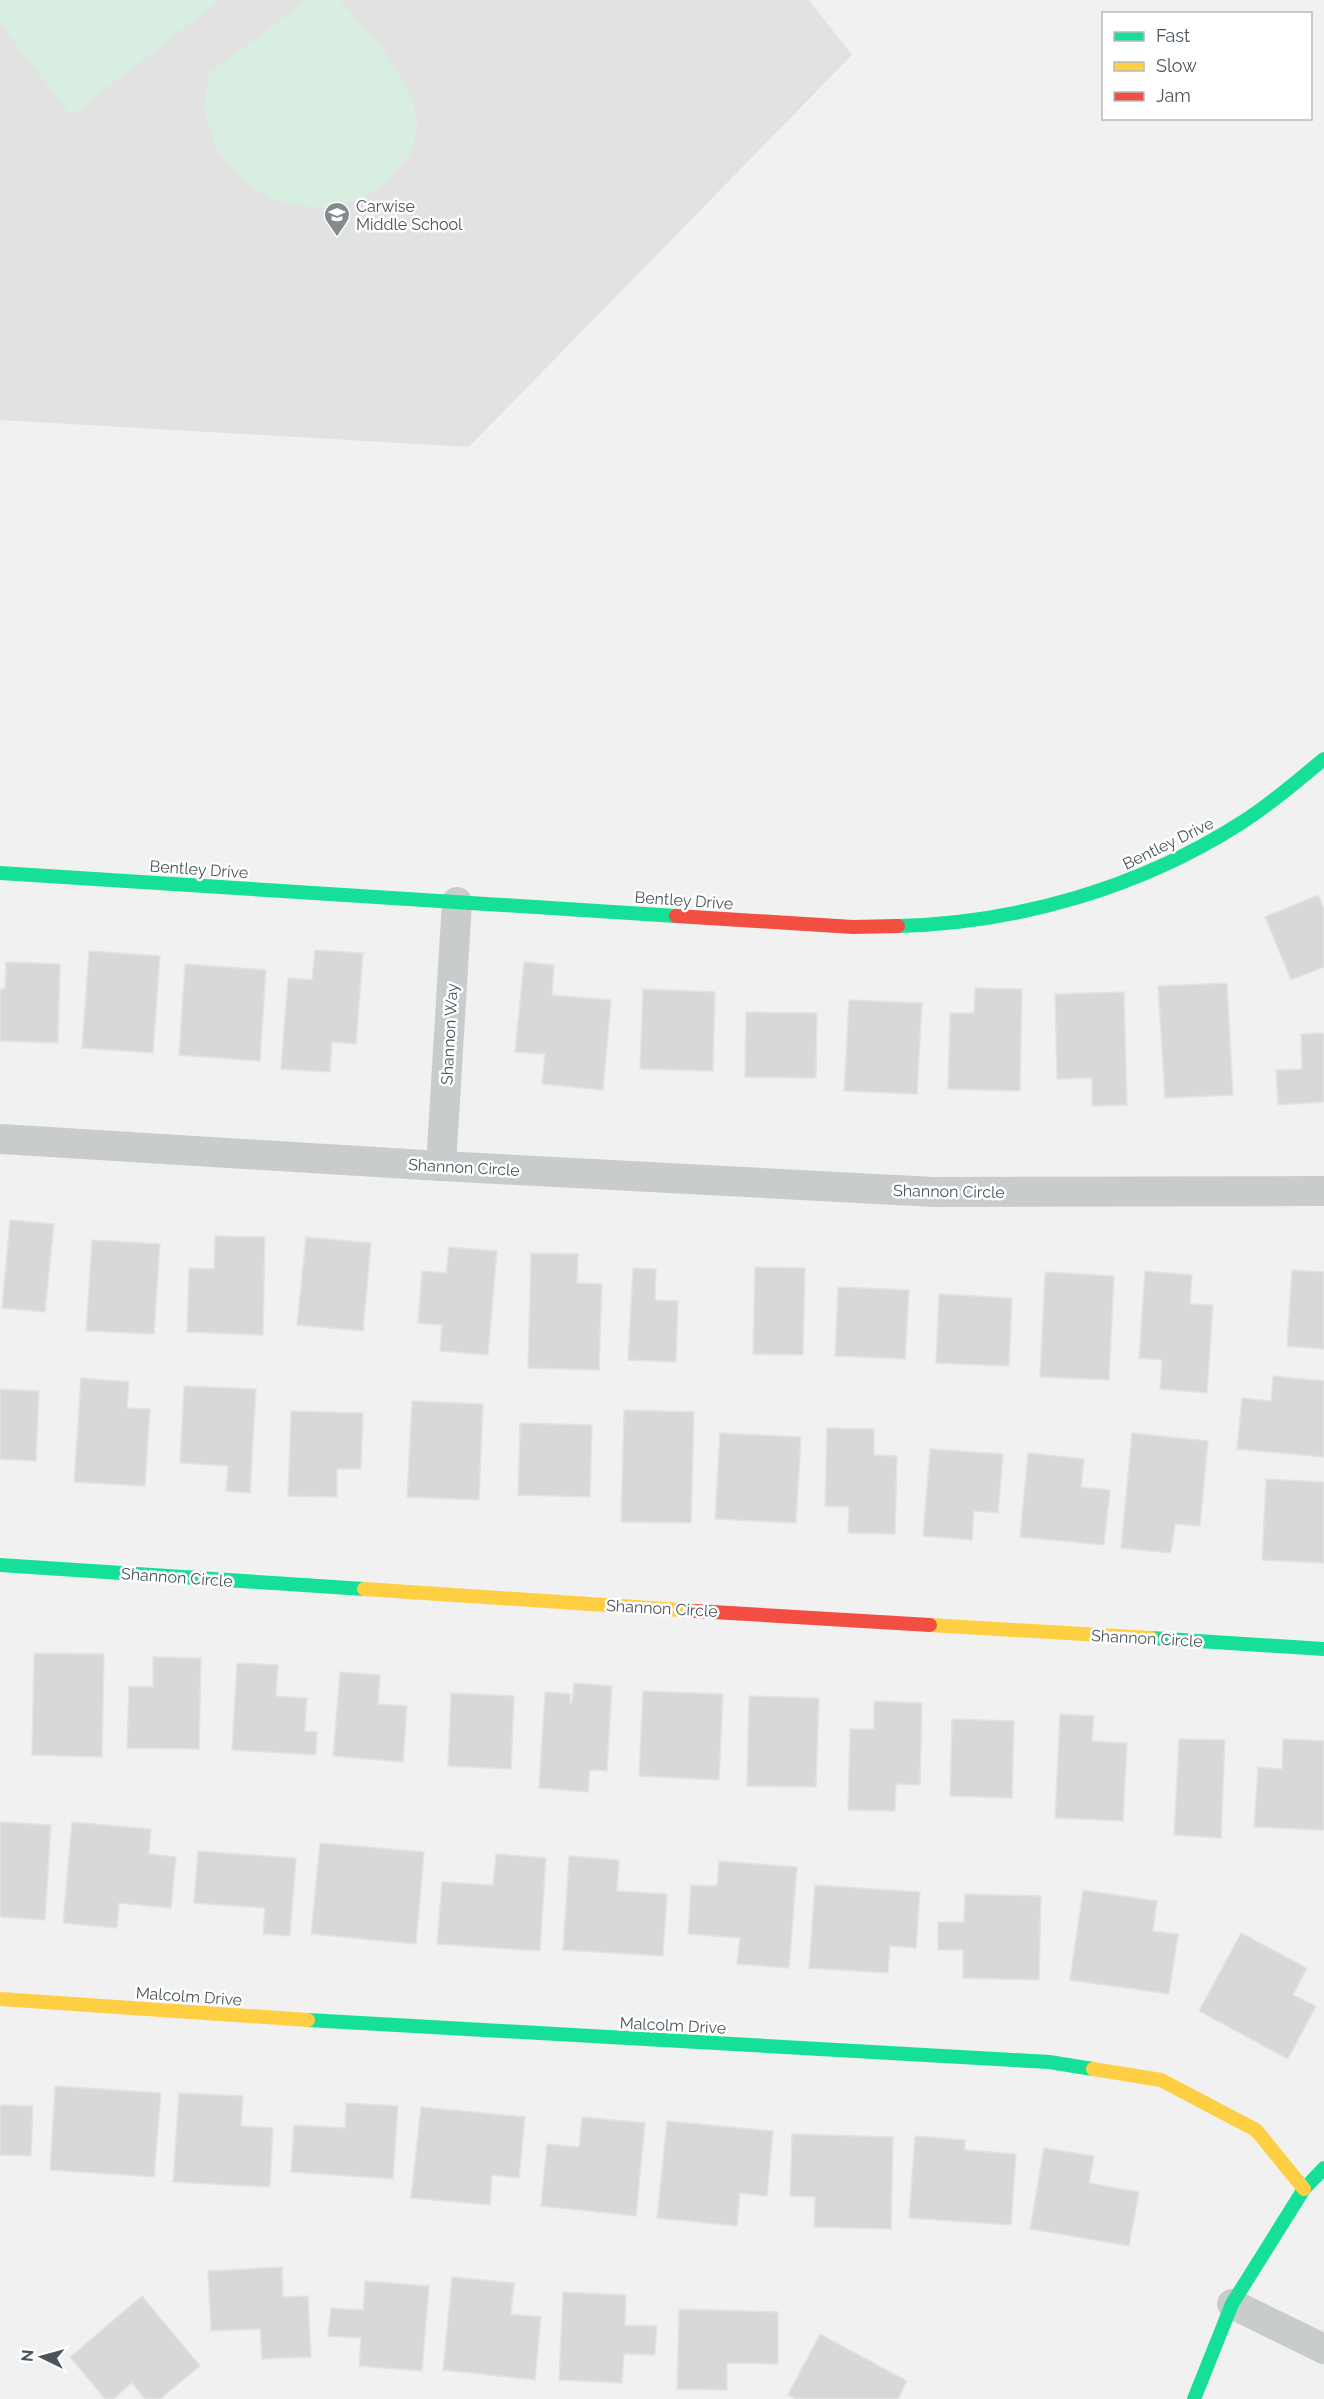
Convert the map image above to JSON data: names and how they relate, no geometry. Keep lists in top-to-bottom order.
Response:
{
  "streets": {
    "street": [
      "Bentley Drive",
      "Shannon Way",
      "Shannon Circle",
      "Malcolm Drive"
    ]
  },
  "crossings": [
    ["Bentley Drive", "Shannon Way"],
    ["Shannon Way", "Shannon Circle"]
  ],
  "places": {
    "school or university": ["Carwise Middle School"]
  },
  "legend": ["Fast", "Slow", "Jam"],
  "north": "left"
}
